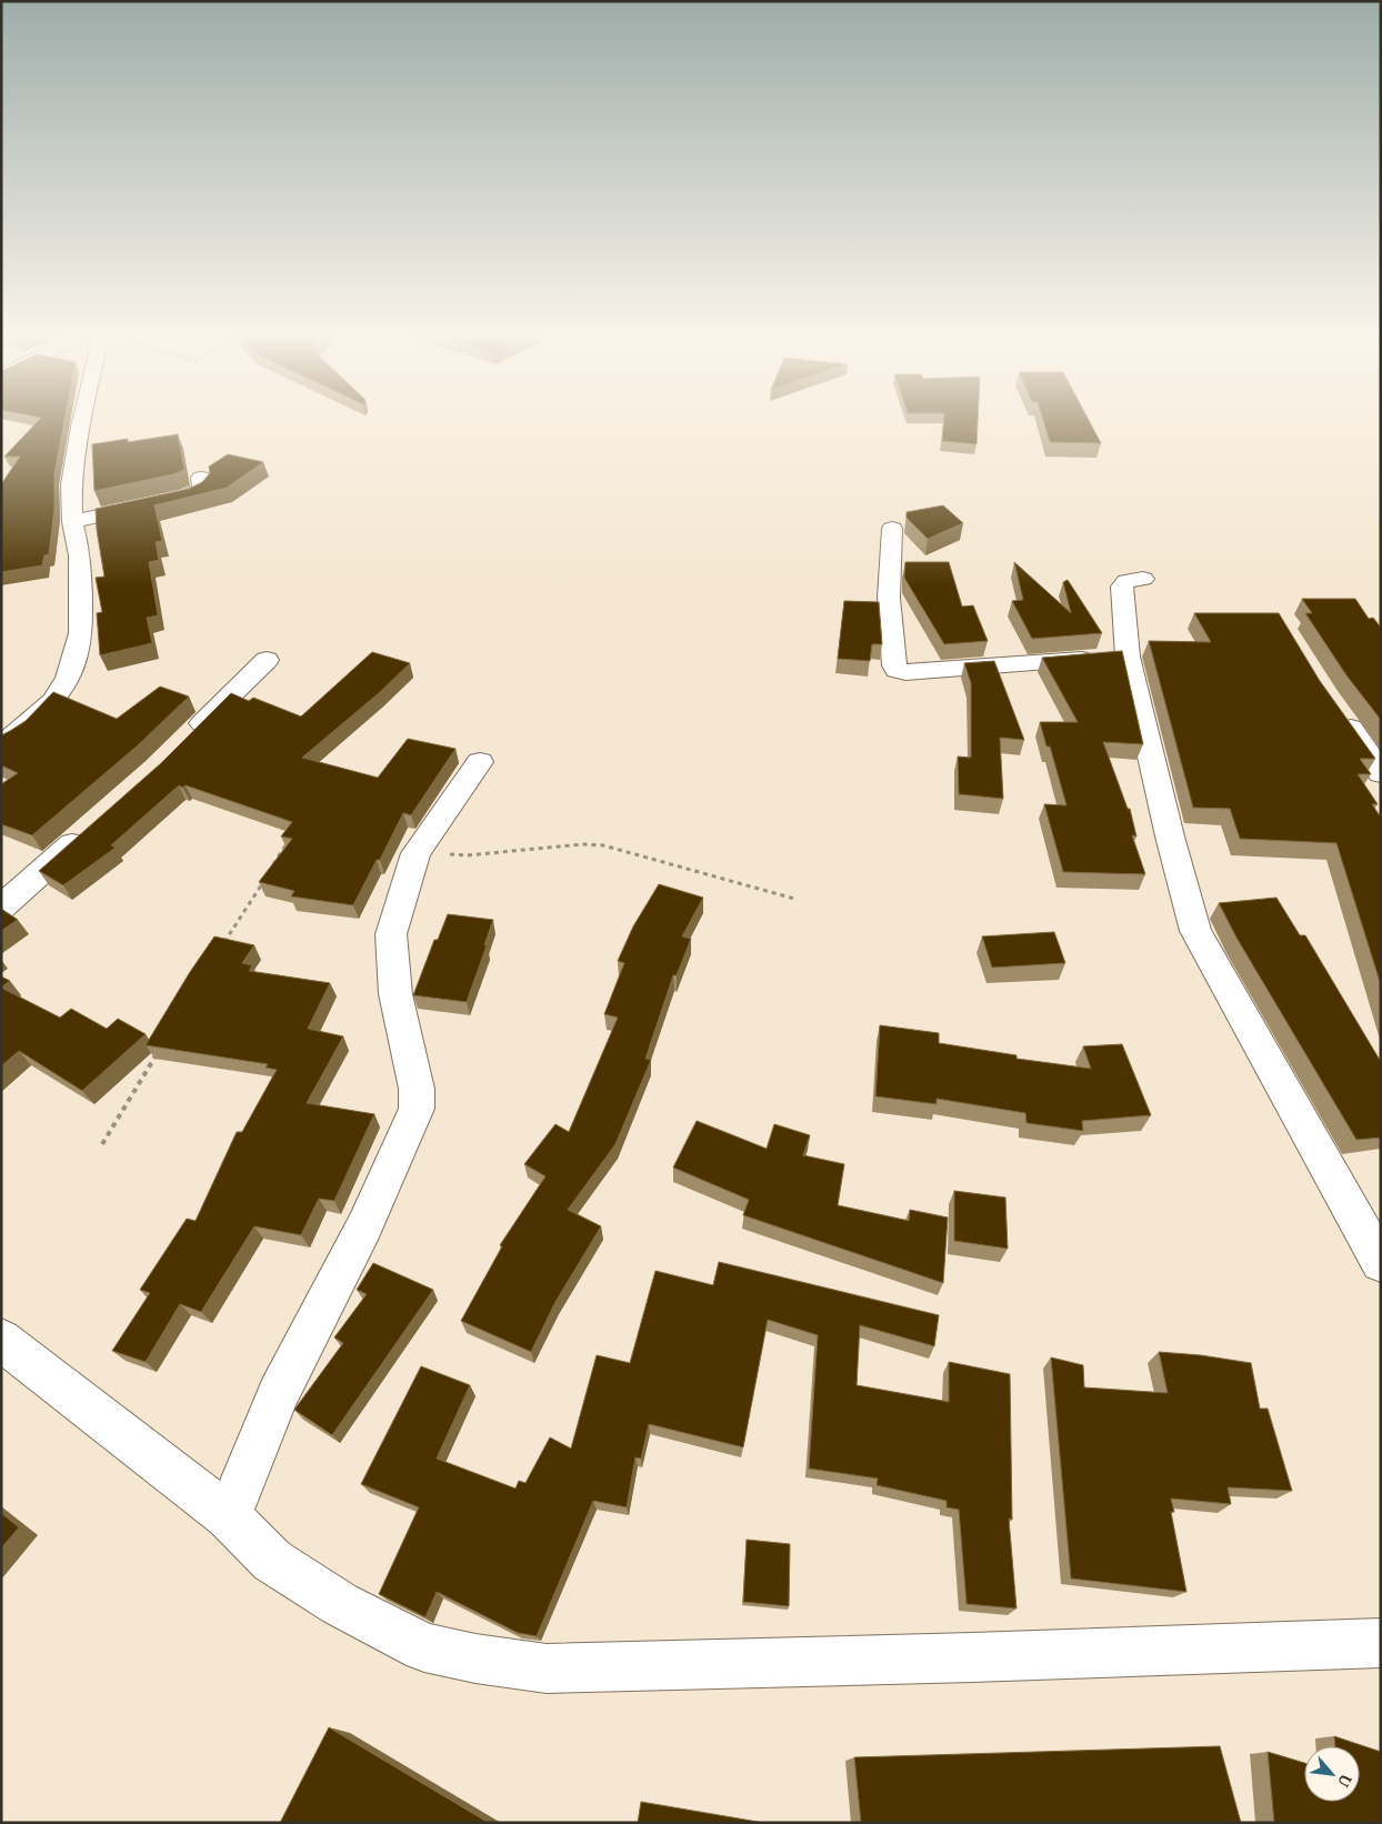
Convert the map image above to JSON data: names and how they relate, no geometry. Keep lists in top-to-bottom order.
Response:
{
  "north": "bottom right"
}
